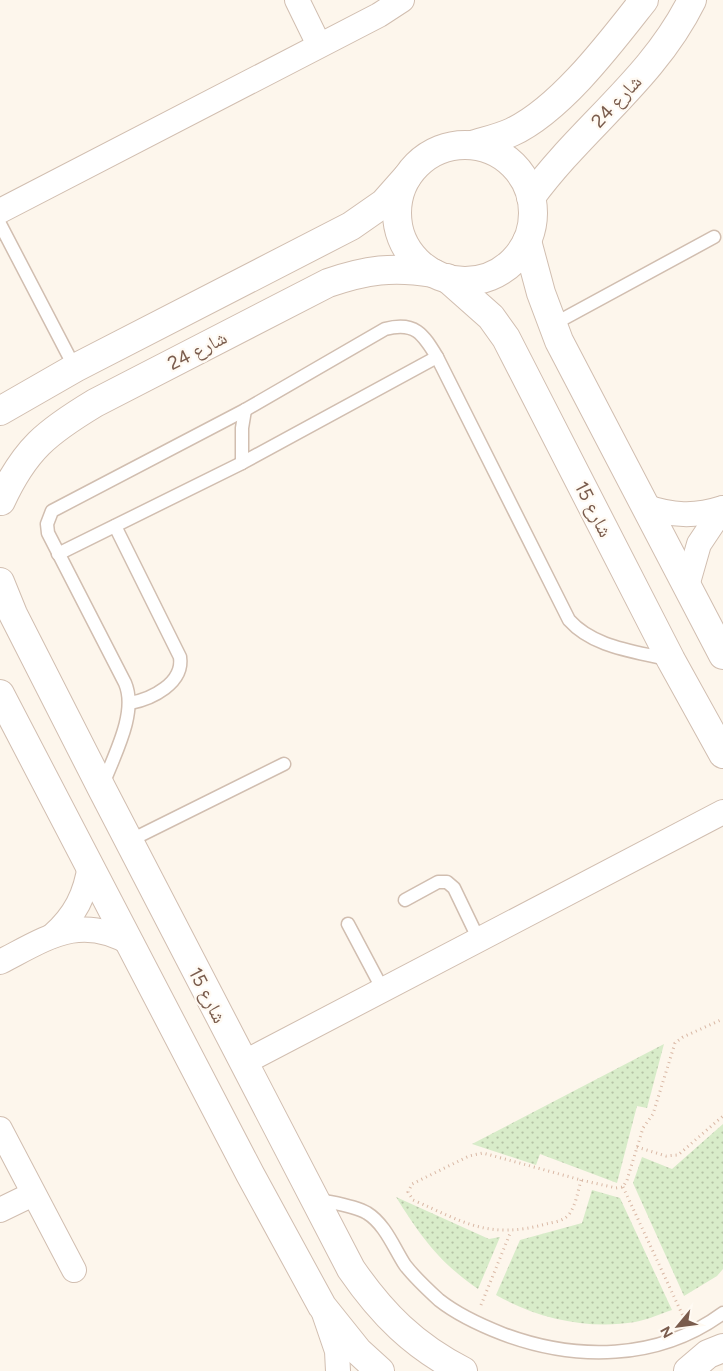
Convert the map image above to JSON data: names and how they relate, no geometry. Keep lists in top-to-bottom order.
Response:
{
  "streets": {
    "street": ["شارع 24", "شارع 15"]
  },
  "crossings": [
    ["شارع 24", "شارع 15"]
  ],
  "north": "bottom left"
}
